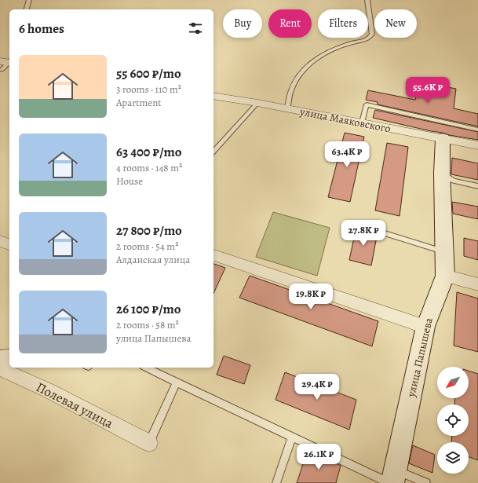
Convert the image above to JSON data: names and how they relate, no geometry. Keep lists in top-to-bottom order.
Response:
{
  "streets": {
    "street": ["улица Маяковского", "улица Папышева", "Полевая улица"]
  },
  "crossings": [
    ["улица Маяковского", "улица Папышева"]
  ],
  "north": "bottom left",
  "page": {
    "chip": [
      "Buy",
      "Rent",
      "Filters",
      "New"
    ],
    "heading": "6 homes",
    "list": [
      {
        "name": "55 600 ₽/mo",
        "note": "3 rooms · 110 m² · Apartment"
      },
      {
        "name": "63 400 ₽/mo",
        "note": "4 rooms · 148 m² · House"
      },
      {
        "name": "27 800 ₽/mo",
        "note": "2 rooms · 54 m² · Алданская улица"
      },
      {
        "name": "26 100 ₽/mo",
        "note": "2 rooms · 58 m² · улица Папышева"
      }
    ],
    "price": [
      "55.6K ₽",
      "63.4K ₽",
      "27.8K ₽",
      "19.8K ₽",
      "29.4K ₽",
      "26.1K ₽"
    ]
  }
}
